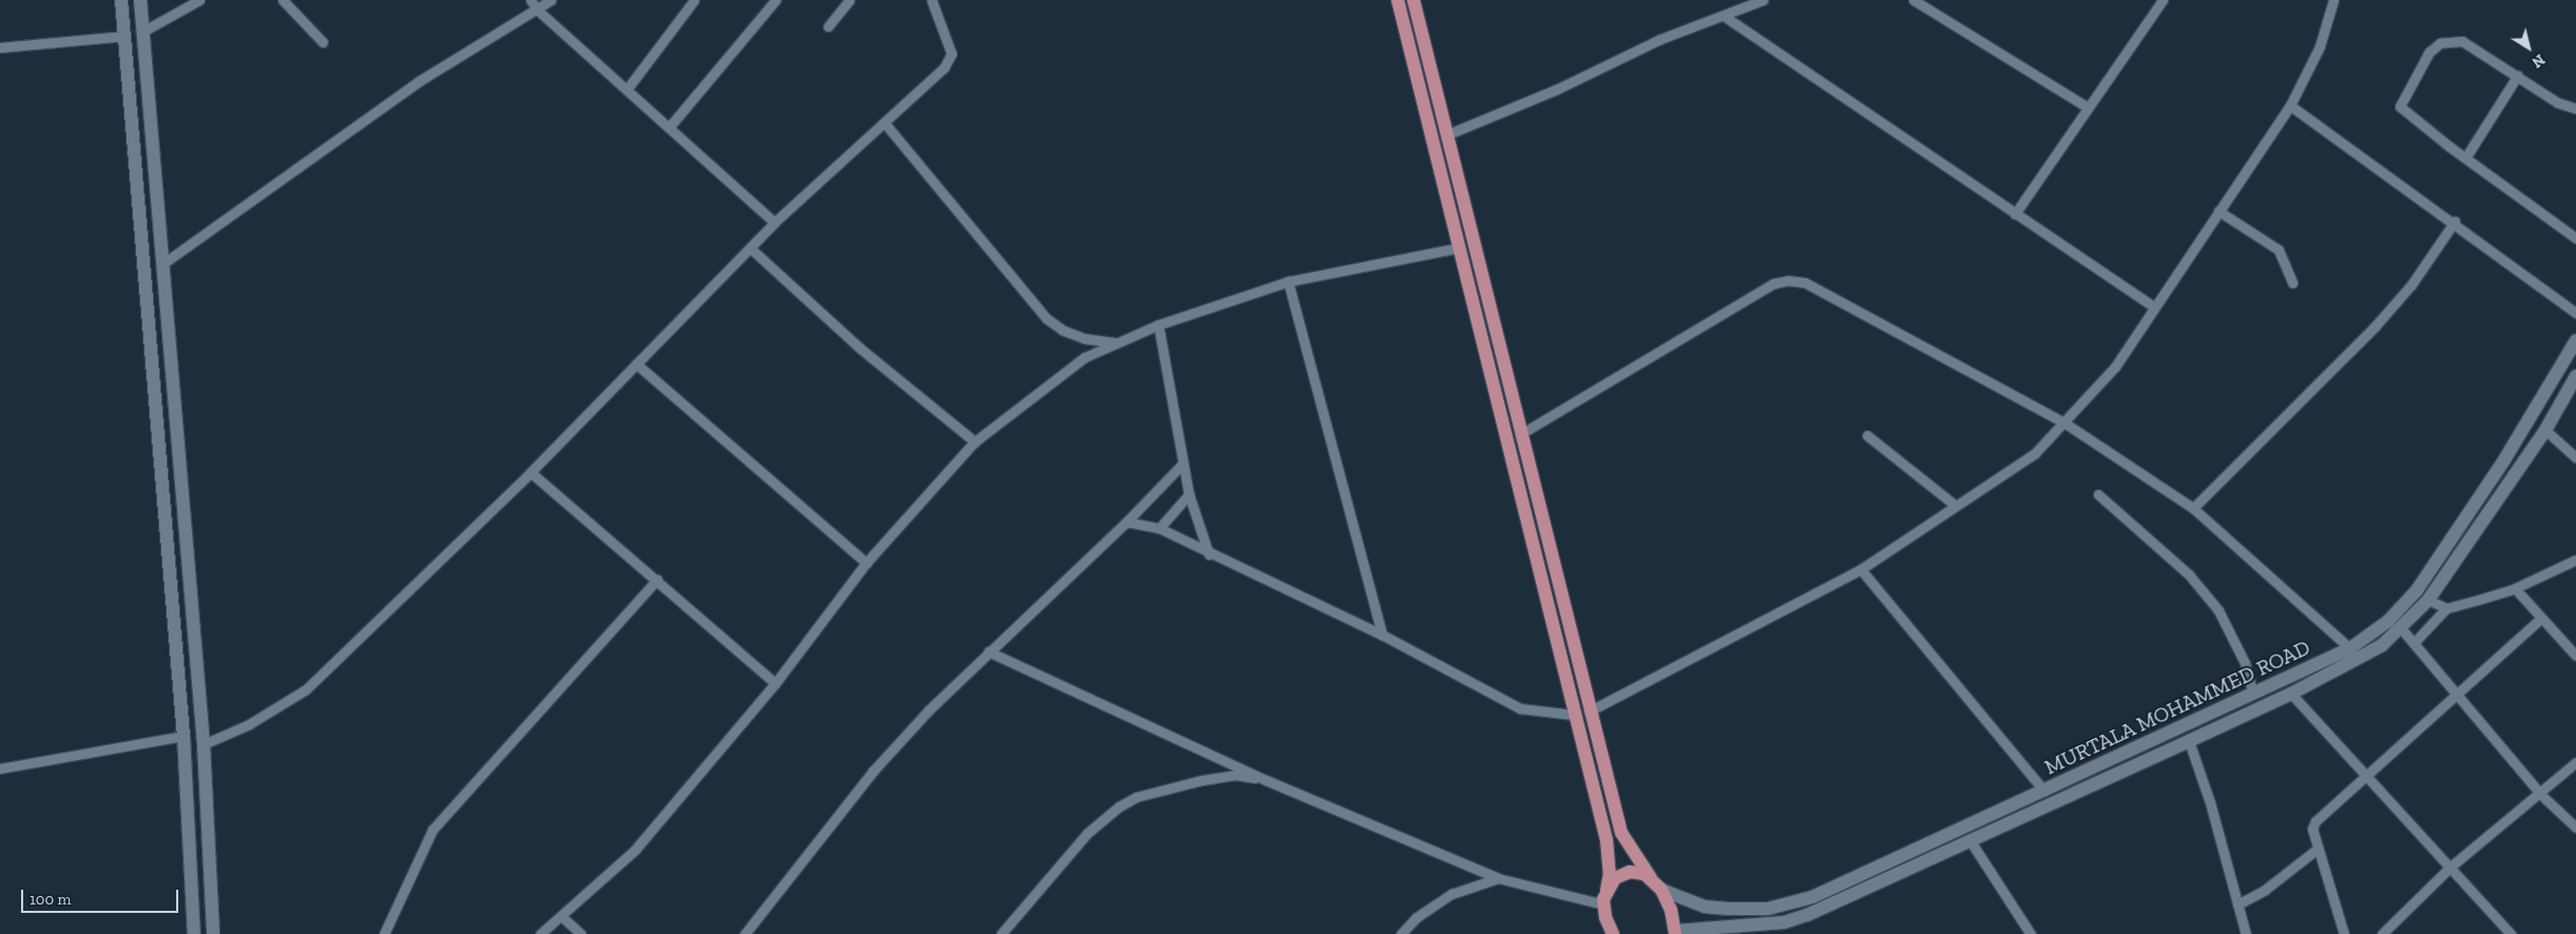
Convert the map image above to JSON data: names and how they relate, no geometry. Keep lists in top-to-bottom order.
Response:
{
  "streets": {
    "main road": ["MURTALA MOHAMMED ROAD"]
  },
  "scale_bar": "100 m",
  "north": "bottom right"
}
